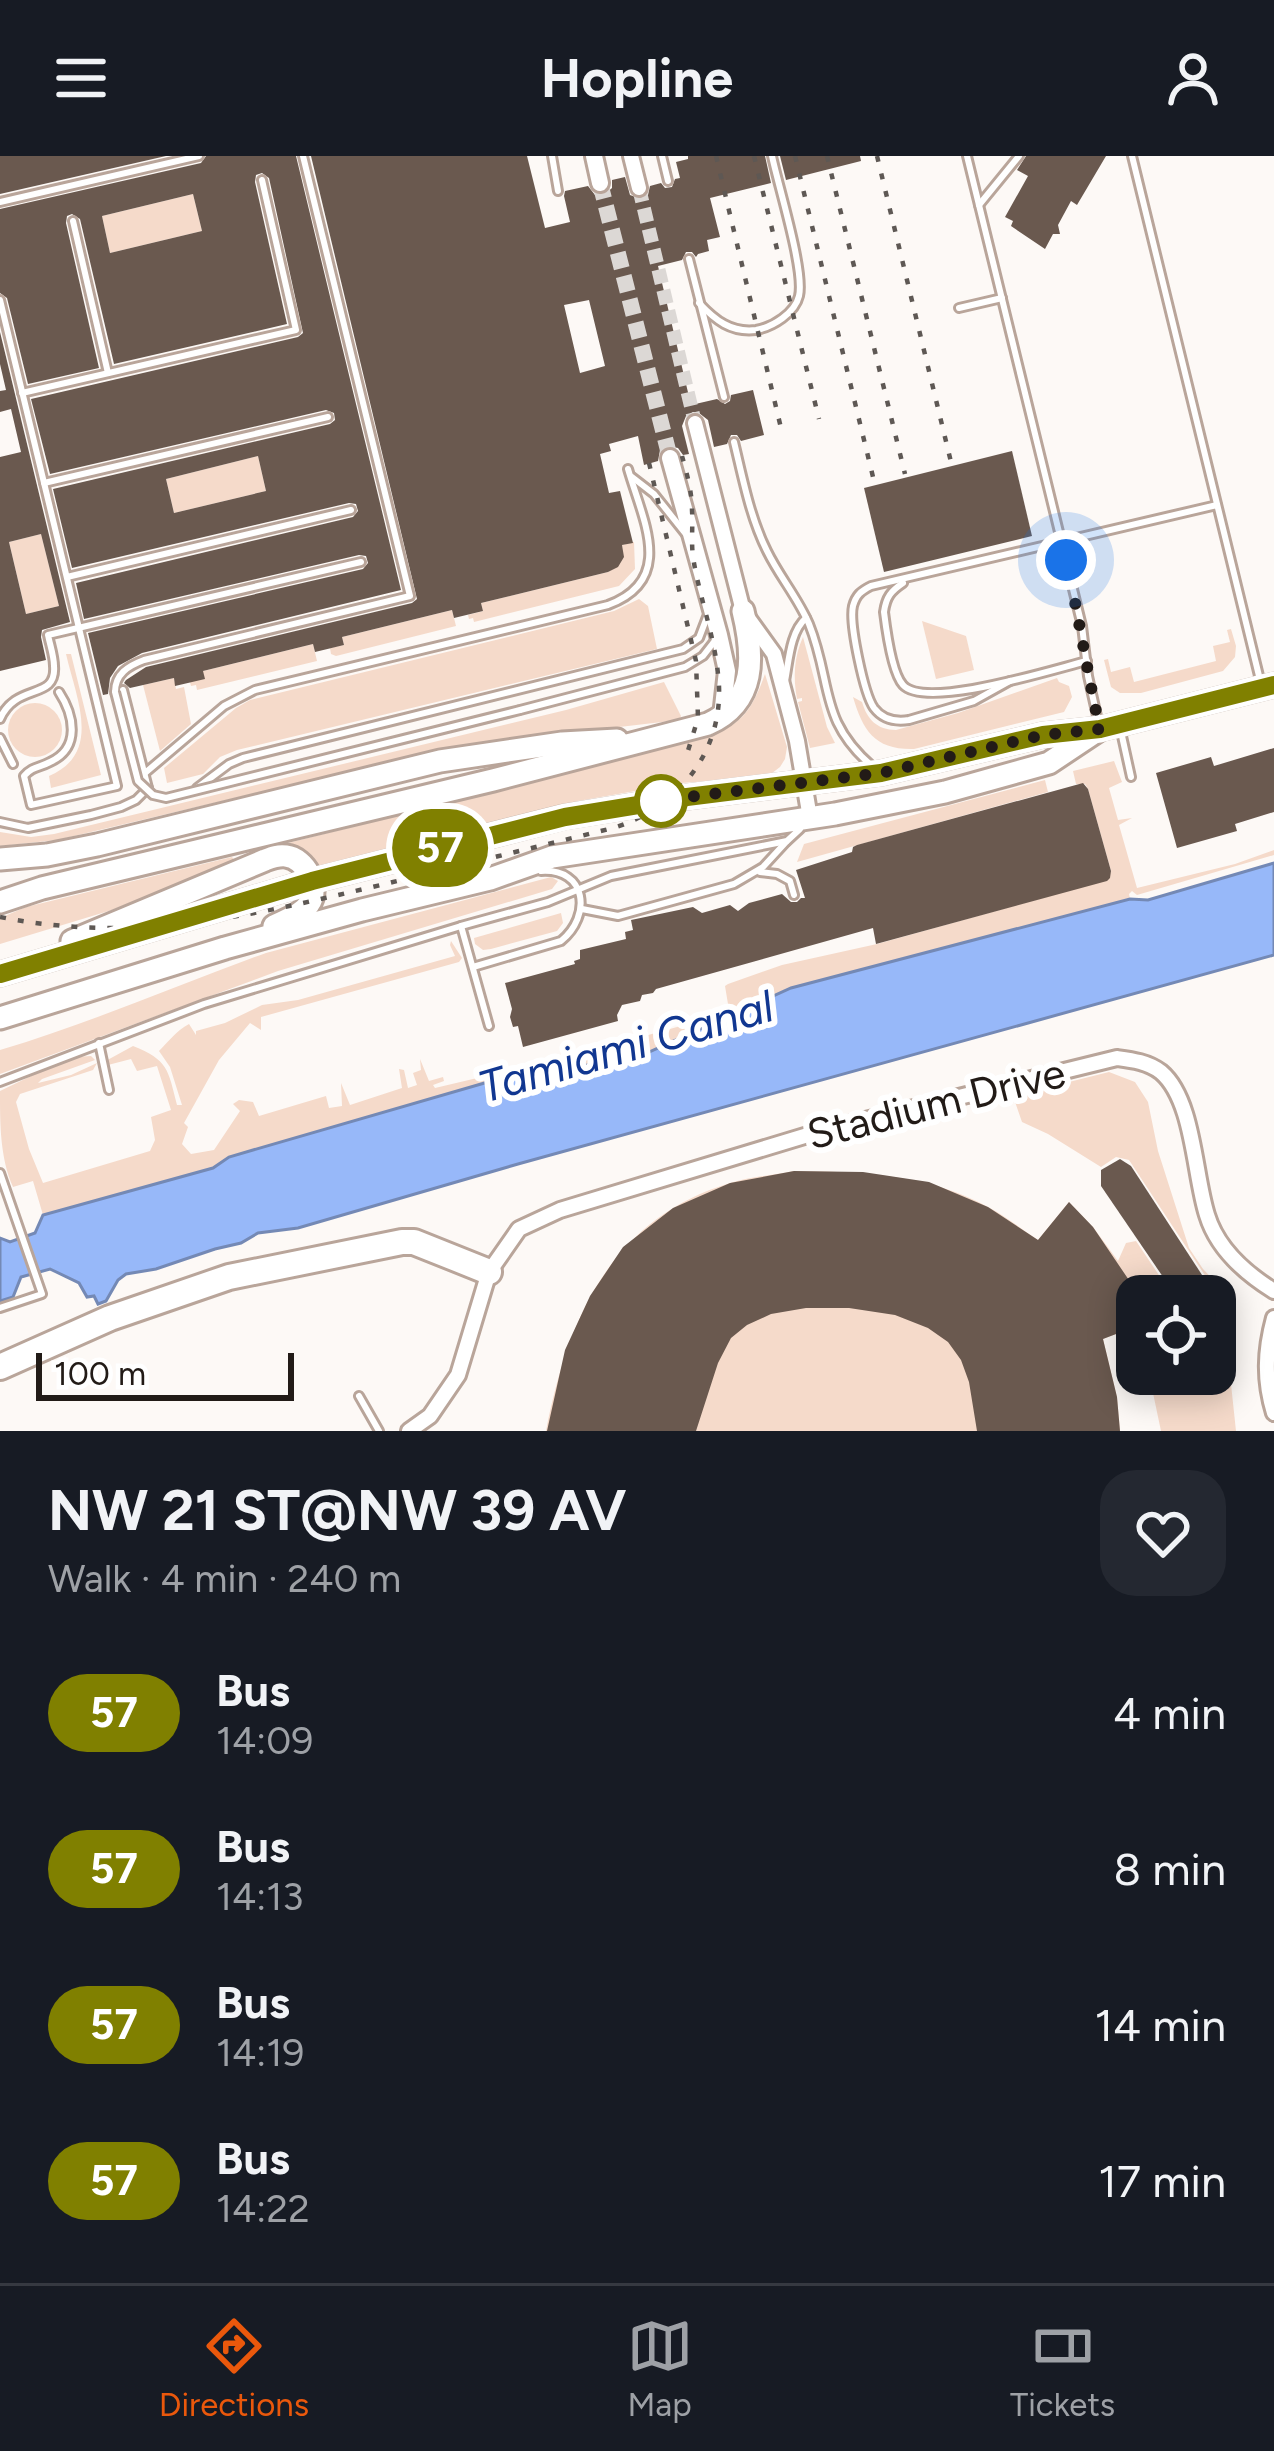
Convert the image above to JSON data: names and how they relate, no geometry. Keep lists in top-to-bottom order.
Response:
{
  "streets": {
    "street": ["Stadium Drive"]
  },
  "water": ["Tamiami Canal"],
  "lines": ["bus line 57"],
  "scale_bar": "100 m",
  "page": {
    "header": "Hopline",
    "on_map": "57",
    "scale": "100 m",
    "heading": ["NW 21 ST@NW 39 AV", "Walk · 4 min · 240 m"],
    "list": [
      {
        "mark": "57",
        "name": "Bus",
        "note": "14:09",
        "value": "4 min"
      },
      {
        "mark": "57",
        "name": "Bus",
        "note": "14:13",
        "value": "8 min"
      },
      {
        "mark": "57",
        "name": "Bus",
        "note": "14:19",
        "value": "14 min"
      },
      {
        "mark": "57",
        "name": "Bus",
        "note": "14:22",
        "value": "17 min"
      }
    ],
    "tabs": ["Directions", "Map", "Tickets"]
  }
}
